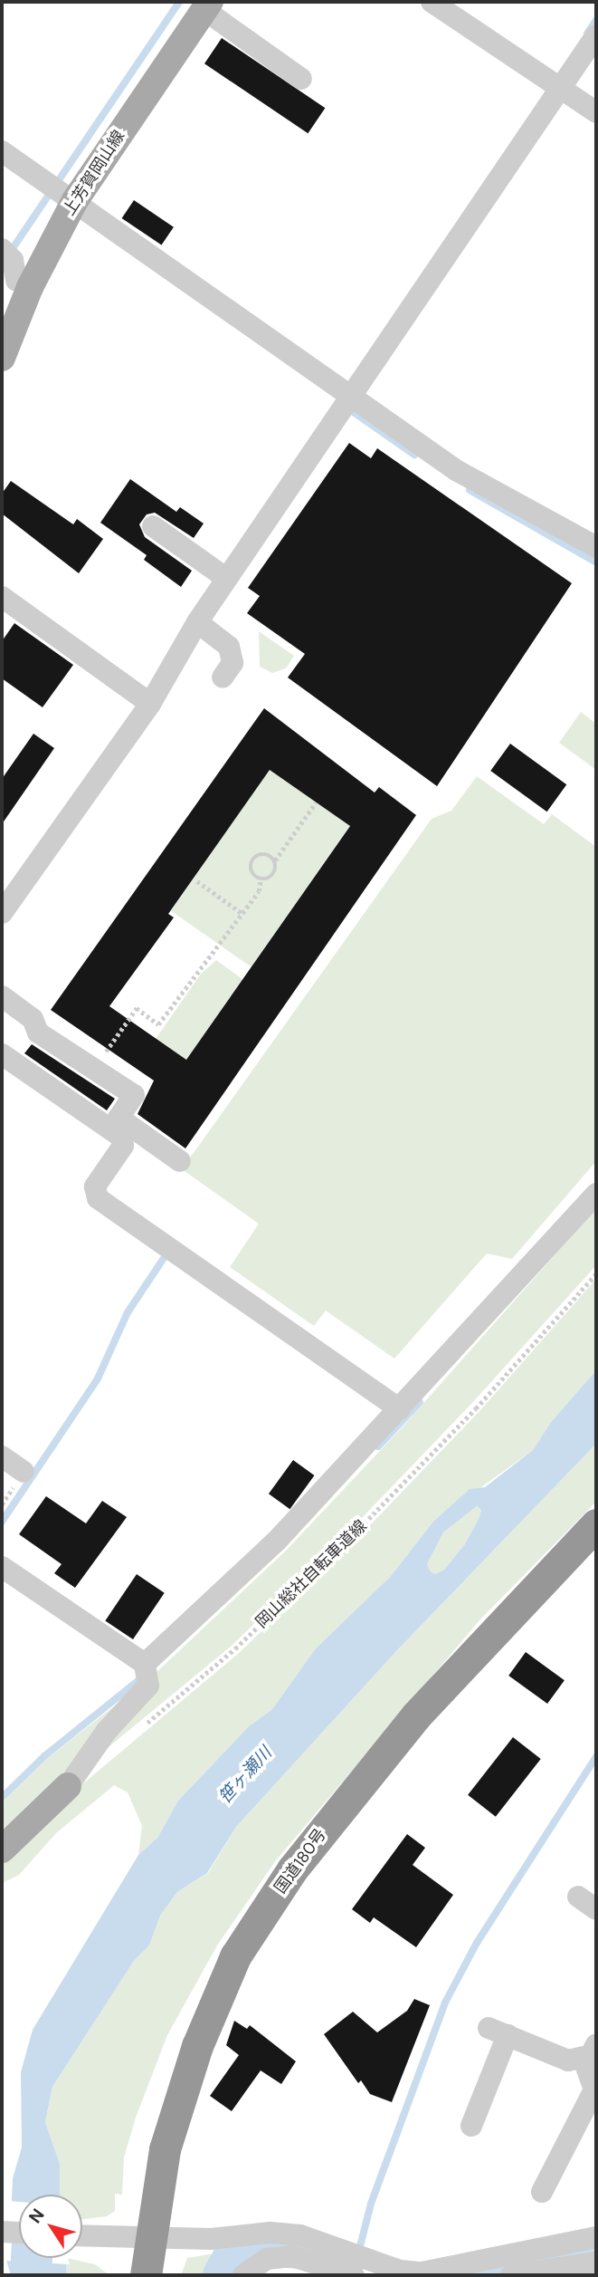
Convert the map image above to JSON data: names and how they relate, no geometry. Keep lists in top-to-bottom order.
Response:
{
  "streets": {
    "highway": ["国道180号"],
    "main road": ["上芳賀岡山線"],
    "path": ["岡山総社自転車道線"]
  },
  "water": ["笹ヶ瀬川"],
  "north": "top left"
}
